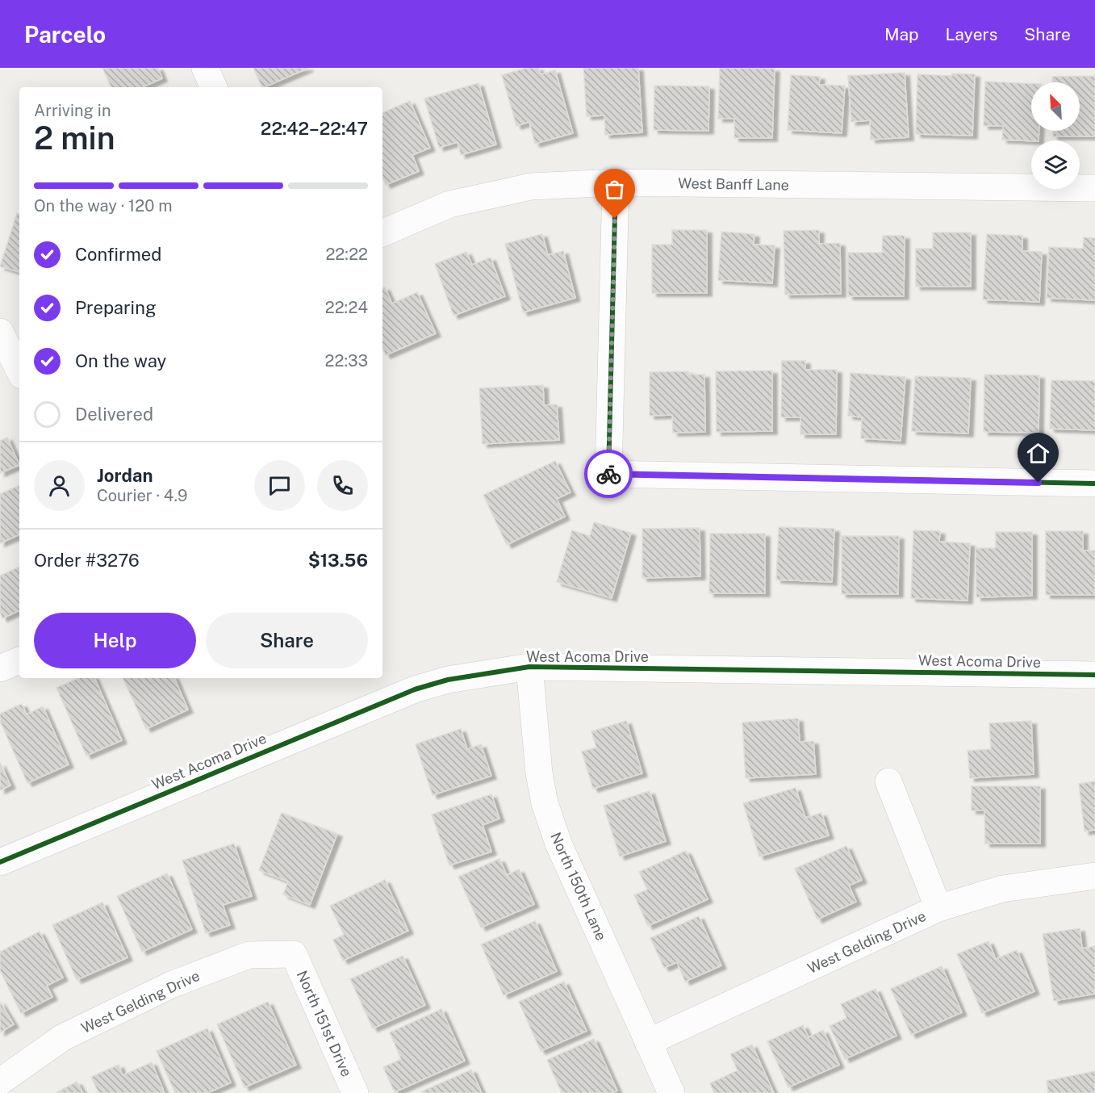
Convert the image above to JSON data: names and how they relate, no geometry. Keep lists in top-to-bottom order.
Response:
{
  "streets": {
    "street": [
      "West Banff Lane",
      "West Acoma Drive",
      "North 150th Lane",
      "West Gelding Drive",
      "North 151st Drive"
    ]
  },
  "crossings": [
    ["West Acoma Drive", "North 150th Lane"],
    ["North 150th Lane", "West Gelding Drive"],
    ["West Gelding Drive", "North 151st Drive"]
  ],
  "north": "top left",
  "page": {
    "header": "Parcelo",
    "nav": ["Map", "Layers", "Share"],
    "heading": ["2 min", "Arriving in", "22:42–22:47"],
    "panel": [
      "Jordan",
      "Courier · 4.9",
      "Order #3276",
      "$13.56"
    ],
    "bar": "On the way · 120 m",
    "list": [
      ["Confirmed", "22:22"],
      ["Preparing", "22:24"],
      ["On the way", "22:33"],
      "Delivered"
    ],
    "buttons": ["Help", "Share"]
  }
}
